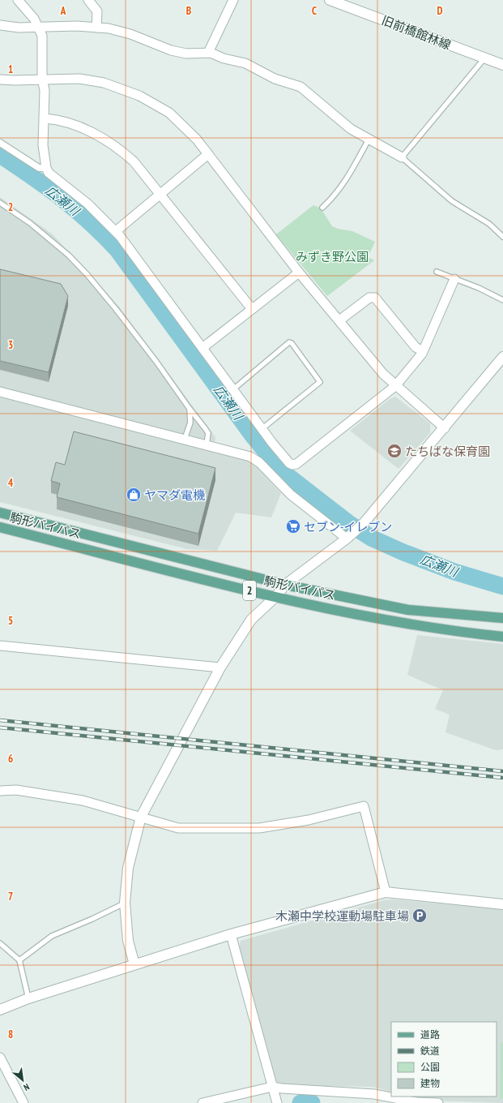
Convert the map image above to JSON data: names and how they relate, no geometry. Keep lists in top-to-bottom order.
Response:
{
  "streets": {
    "main road": ["駒形バイパス", "2"],
    "street": ["旧前橋館林線"]
  },
  "water": ["広瀬川"],
  "parks": ["みずき野公園"],
  "places": {
    "school or university": ["たちばな保育園"],
    "shop": ["ヤマダ電機"],
    "supermarket": ["セブン-イレブン"],
    "parking": ["木瀬中学校運動場駐車場"]
  },
  "legend": [
    "道路",
    "鉄道",
    "公園",
    "建物"
  ],
  "north": "bottom right",
  "grid": {
    "columns": [
      "A",
      "B",
      "C",
      "D"
    ],
    "rows": [
      "1",
      "2",
      "3",
      "4",
      "5",
      "6",
      "7",
      "8"
    ]
  }
}
